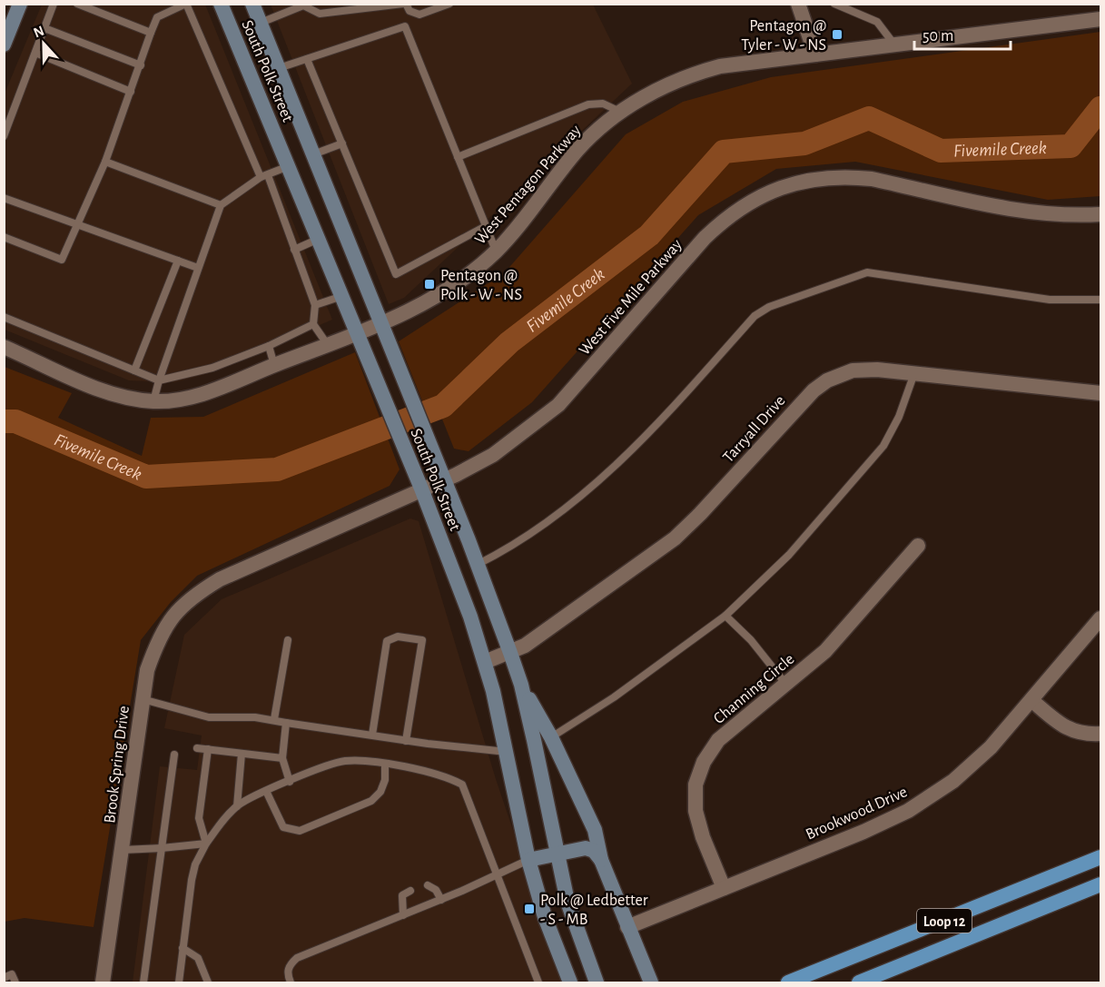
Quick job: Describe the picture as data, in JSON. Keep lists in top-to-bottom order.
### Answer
{
  "streets": {
    "main road": ["South Polk Street", "Loop 12"],
    "street": [
      "West Pentagon Parkway",
      "West Five Mile Parkway",
      "Tarryall Drive",
      "Channing Circle",
      "Brook Spring Drive",
      "Brookwood Drive"
    ]
  },
  "crossings": [
    ["South Polk Street", "West Pentagon Parkway"],
    ["South Polk Street", "West Five Mile Parkway"],
    ["South Polk Street", "Tarryall Drive"],
    ["West Five Mile Parkway", "Brook Spring Drive"],
    ["Channing Circle", "Brookwood Drive"]
  ],
  "water": ["Fivemile Creek"],
  "places": {
    "transit": ["Pentagon @ Tyler - W - NS", "Pentagon @ Polk - W - NS", "Polk @ Ledbetter - S - MB"]
  },
  "scale_bar": "50 m",
  "north": "top"
}
